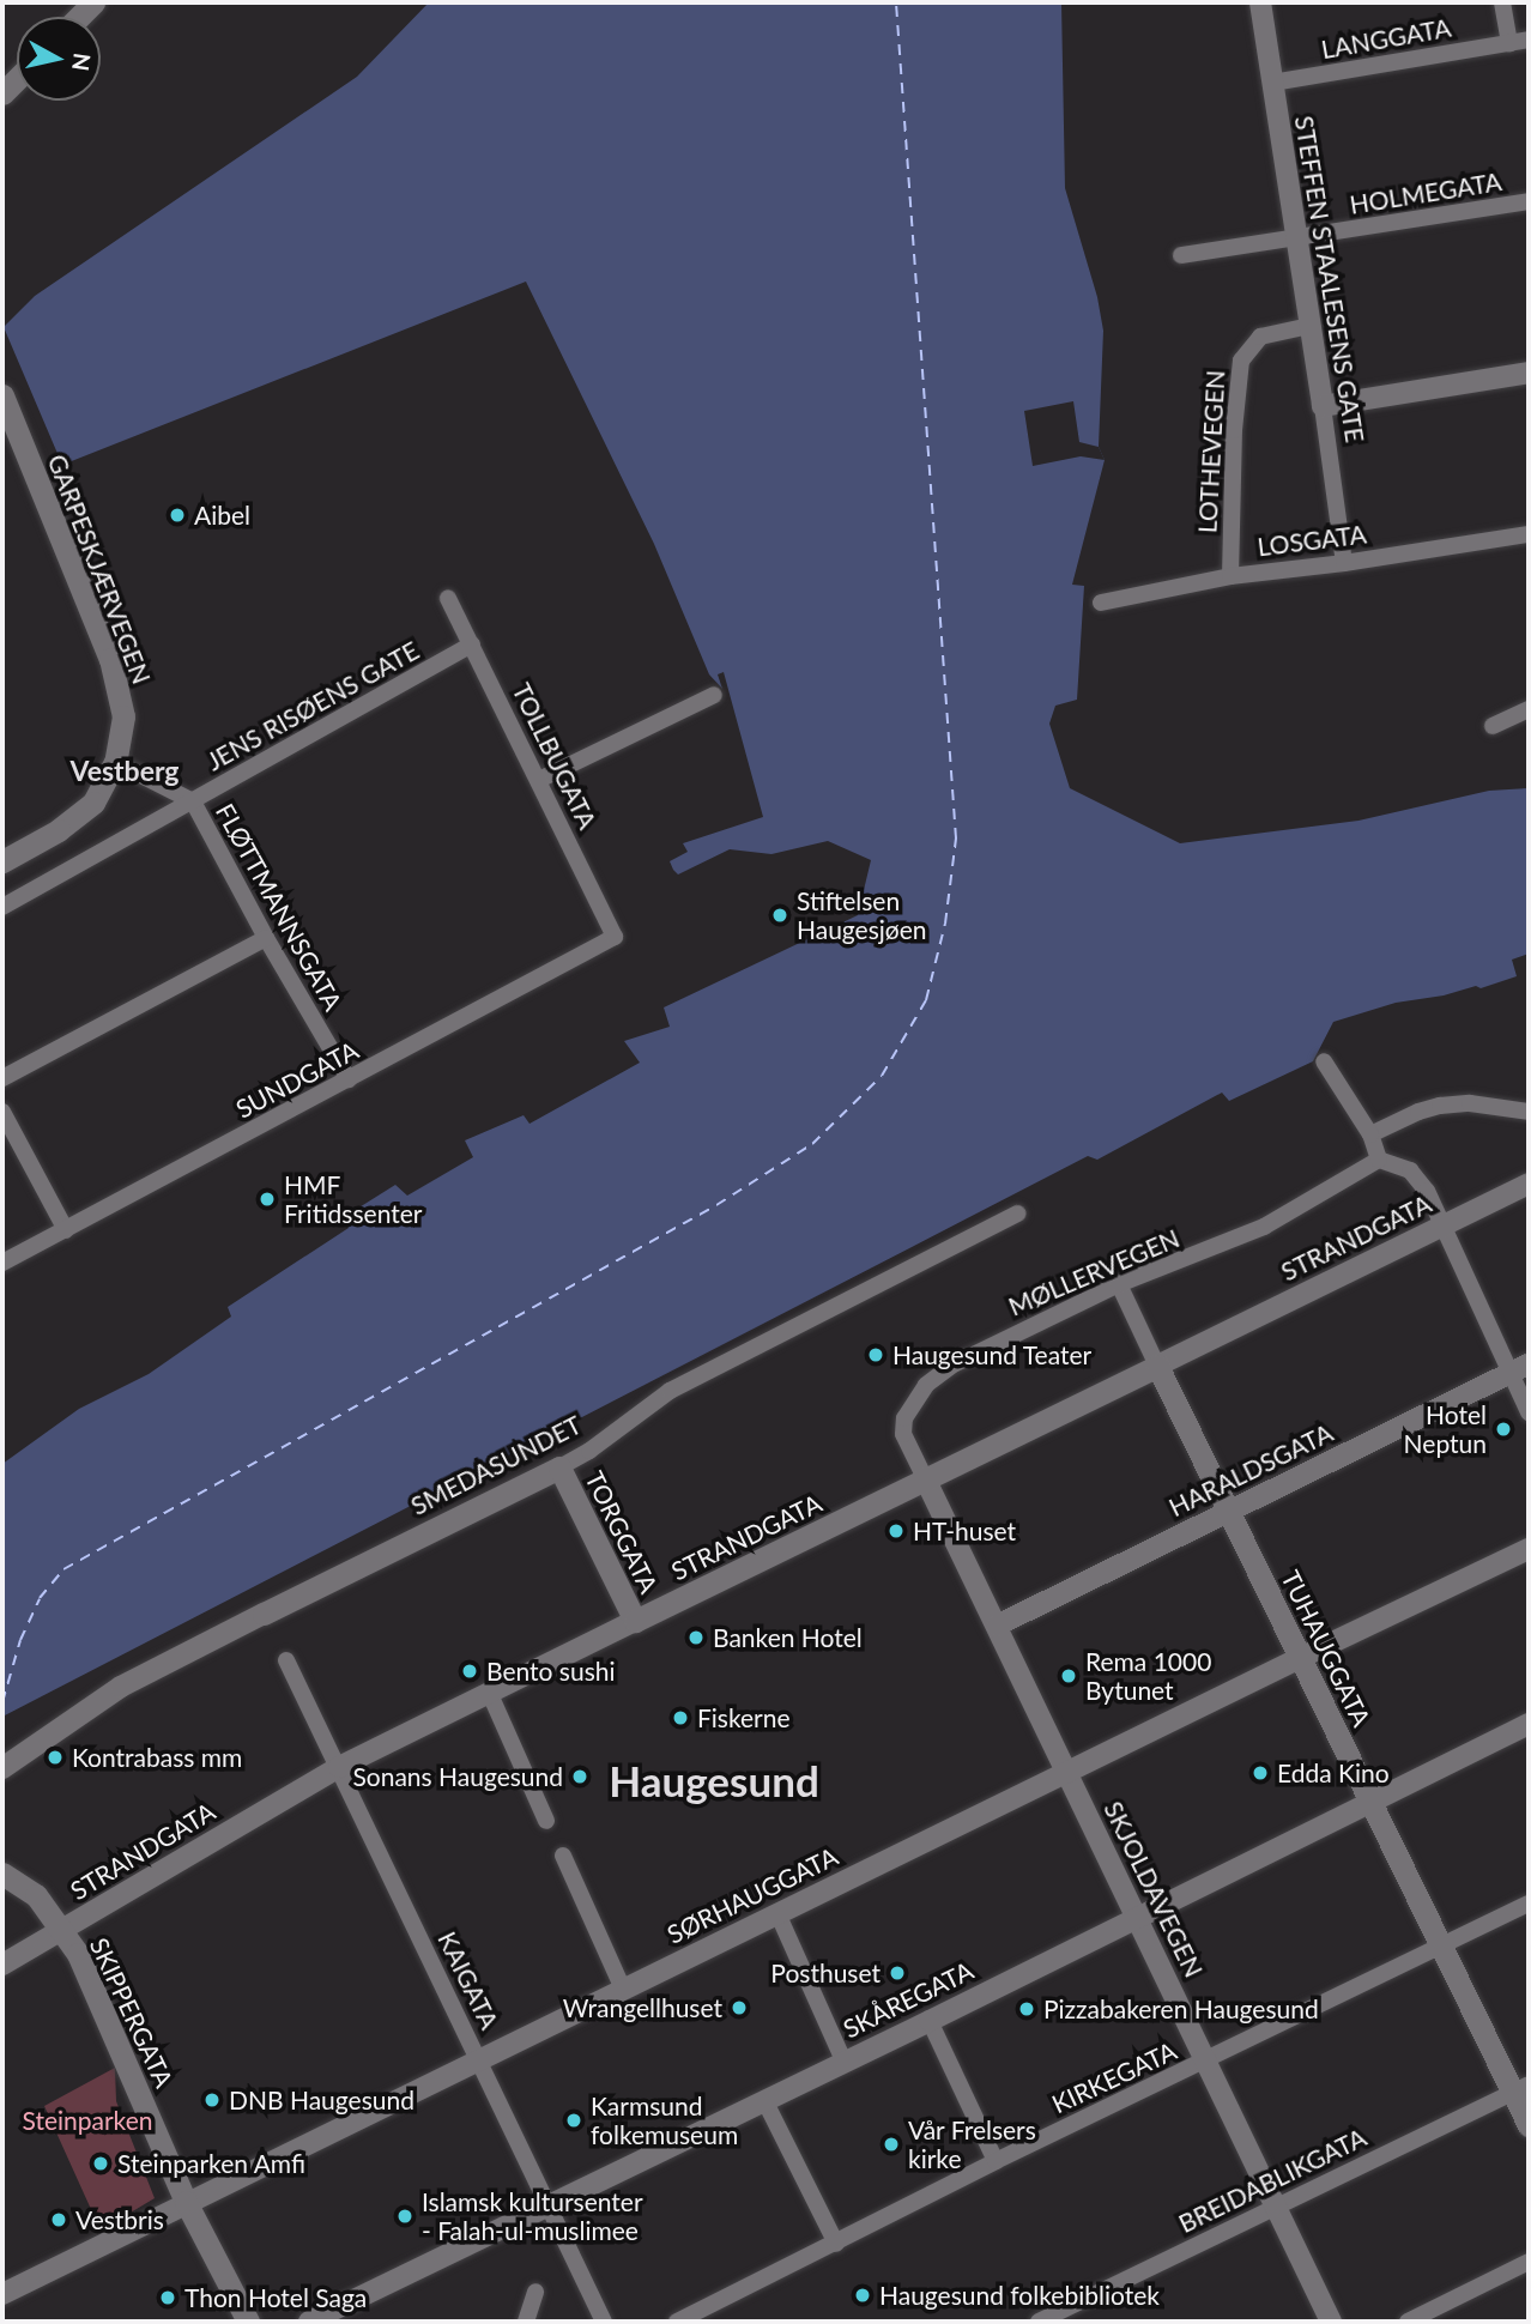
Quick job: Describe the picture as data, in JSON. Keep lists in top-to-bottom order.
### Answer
{
  "streets": {
    "main road": [
      "GARPESKJÆRVEGEN",
      "STRANDGATA",
      "SMEDASUNDET",
      "TORGGATA",
      "TUHAUGGATA",
      "SKIPPERGATA"
    ],
    "street": [
      "LANGGATA",
      "HOLMEGATA",
      "STEFFEN STAALESENS GATE",
      "LOTHEVEGEN",
      "LOSGATA",
      "JENS RISØENS GATE",
      "TOLLBUGATA",
      "FLØTTMANNSGATA",
      "SUNDGATA",
      "MØLLERVEGEN",
      "HARALDSGATA",
      "SKJOLDAVEGEN",
      "SØRHAUGGATA",
      "KAIGATA",
      "SKÅREGATA",
      "KIRKEGATA",
      "BREIDABLIKGATA"
    ]
  },
  "crossings": [
    ["LANGGATA", "STEFFEN STAALESENS GATE"],
    ["HOLMEGATA", "STEFFEN STAALESENS GATE"],
    ["STEFFEN STAALESENS GATE", "LOTHEVEGEN"],
    ["STEFFEN STAALESENS GATE", "LOSGATA"],
    ["LOTHEVEGEN", "LOSGATA"],
    ["JENS RISØENS GATE", "TOLLBUGATA"],
    ["JENS RISØENS GATE", "FLØTTMANNSGATA"],
    ["TOLLBUGATA", "SUNDGATA"],
    ["FLØTTMANNSGATA", "SUNDGATA"],
    ["STRANDGATA", "MØLLERVEGEN"],
    ["STRANDGATA", "TORGGATA"],
    ["STRANDGATA", "TUHAUGGATA"],
    ["STRANDGATA", "SKJOLDAVEGEN"],
    ["STRANDGATA", "KAIGATA"],
    ["STRANDGATA", "SKIPPERGATA"],
    ["MØLLERVEGEN", "TUHAUGGATA"],
    ["MØLLERVEGEN", "SKJOLDAVEGEN"],
    ["SMEDASUNDET", "TORGGATA"],
    ["HARALDSGATA", "TUHAUGGATA"],
    ["HARALDSGATA", "SKJOLDAVEGEN"],
    ["TUHAUGGATA", "SØRHAUGGATA"],
    ["TUHAUGGATA", "SKÅREGATA"],
    ["TUHAUGGATA", "KIRKEGATA"],
    ["TUHAUGGATA", "BREIDABLIKGATA"],
    ["SKJOLDAVEGEN", "SØRHAUGGATA"],
    ["SKJOLDAVEGEN", "SKÅREGATA"],
    ["SKJOLDAVEGEN", "KIRKEGATA"],
    ["SKJOLDAVEGEN", "BREIDABLIKGATA"],
    ["SØRHAUGGATA", "KAIGATA"],
    ["SØRHAUGGATA", "SKIPPERGATA"],
    ["KAIGATA", "SKÅREGATA"]
  ],
  "districts": ["Vestberg", "Haugesund"],
  "parks": ["Steinparken"],
  "places": [
    "Aibel",
    "Stiftelsen Haugesjøen",
    "HMF Fritidssenter",
    "Haugesund Teater",
    "Hotel Neptun",
    "HT-huset",
    "Banken Hotel",
    "Bento sushi",
    "Rema 1000 Bytunet",
    "Fiskerne",
    "Kontrabass mm",
    "Edda Kino",
    "Sonans Haugesund",
    "Posthuset",
    "Wrangellhuset",
    "Pizzabakeren Haugesund",
    "DNB Haugesund",
    "Karmsund folkemuseum",
    "Vår Frelsers kirke",
    "Steinparken Amfi",
    "Islamsk kultursenter - Falah-ul-muslimee",
    "Vestbris",
    "Haugesund folkebibliotek",
    "Thon Hotel Saga"
  ],
  "north": "right"
}
